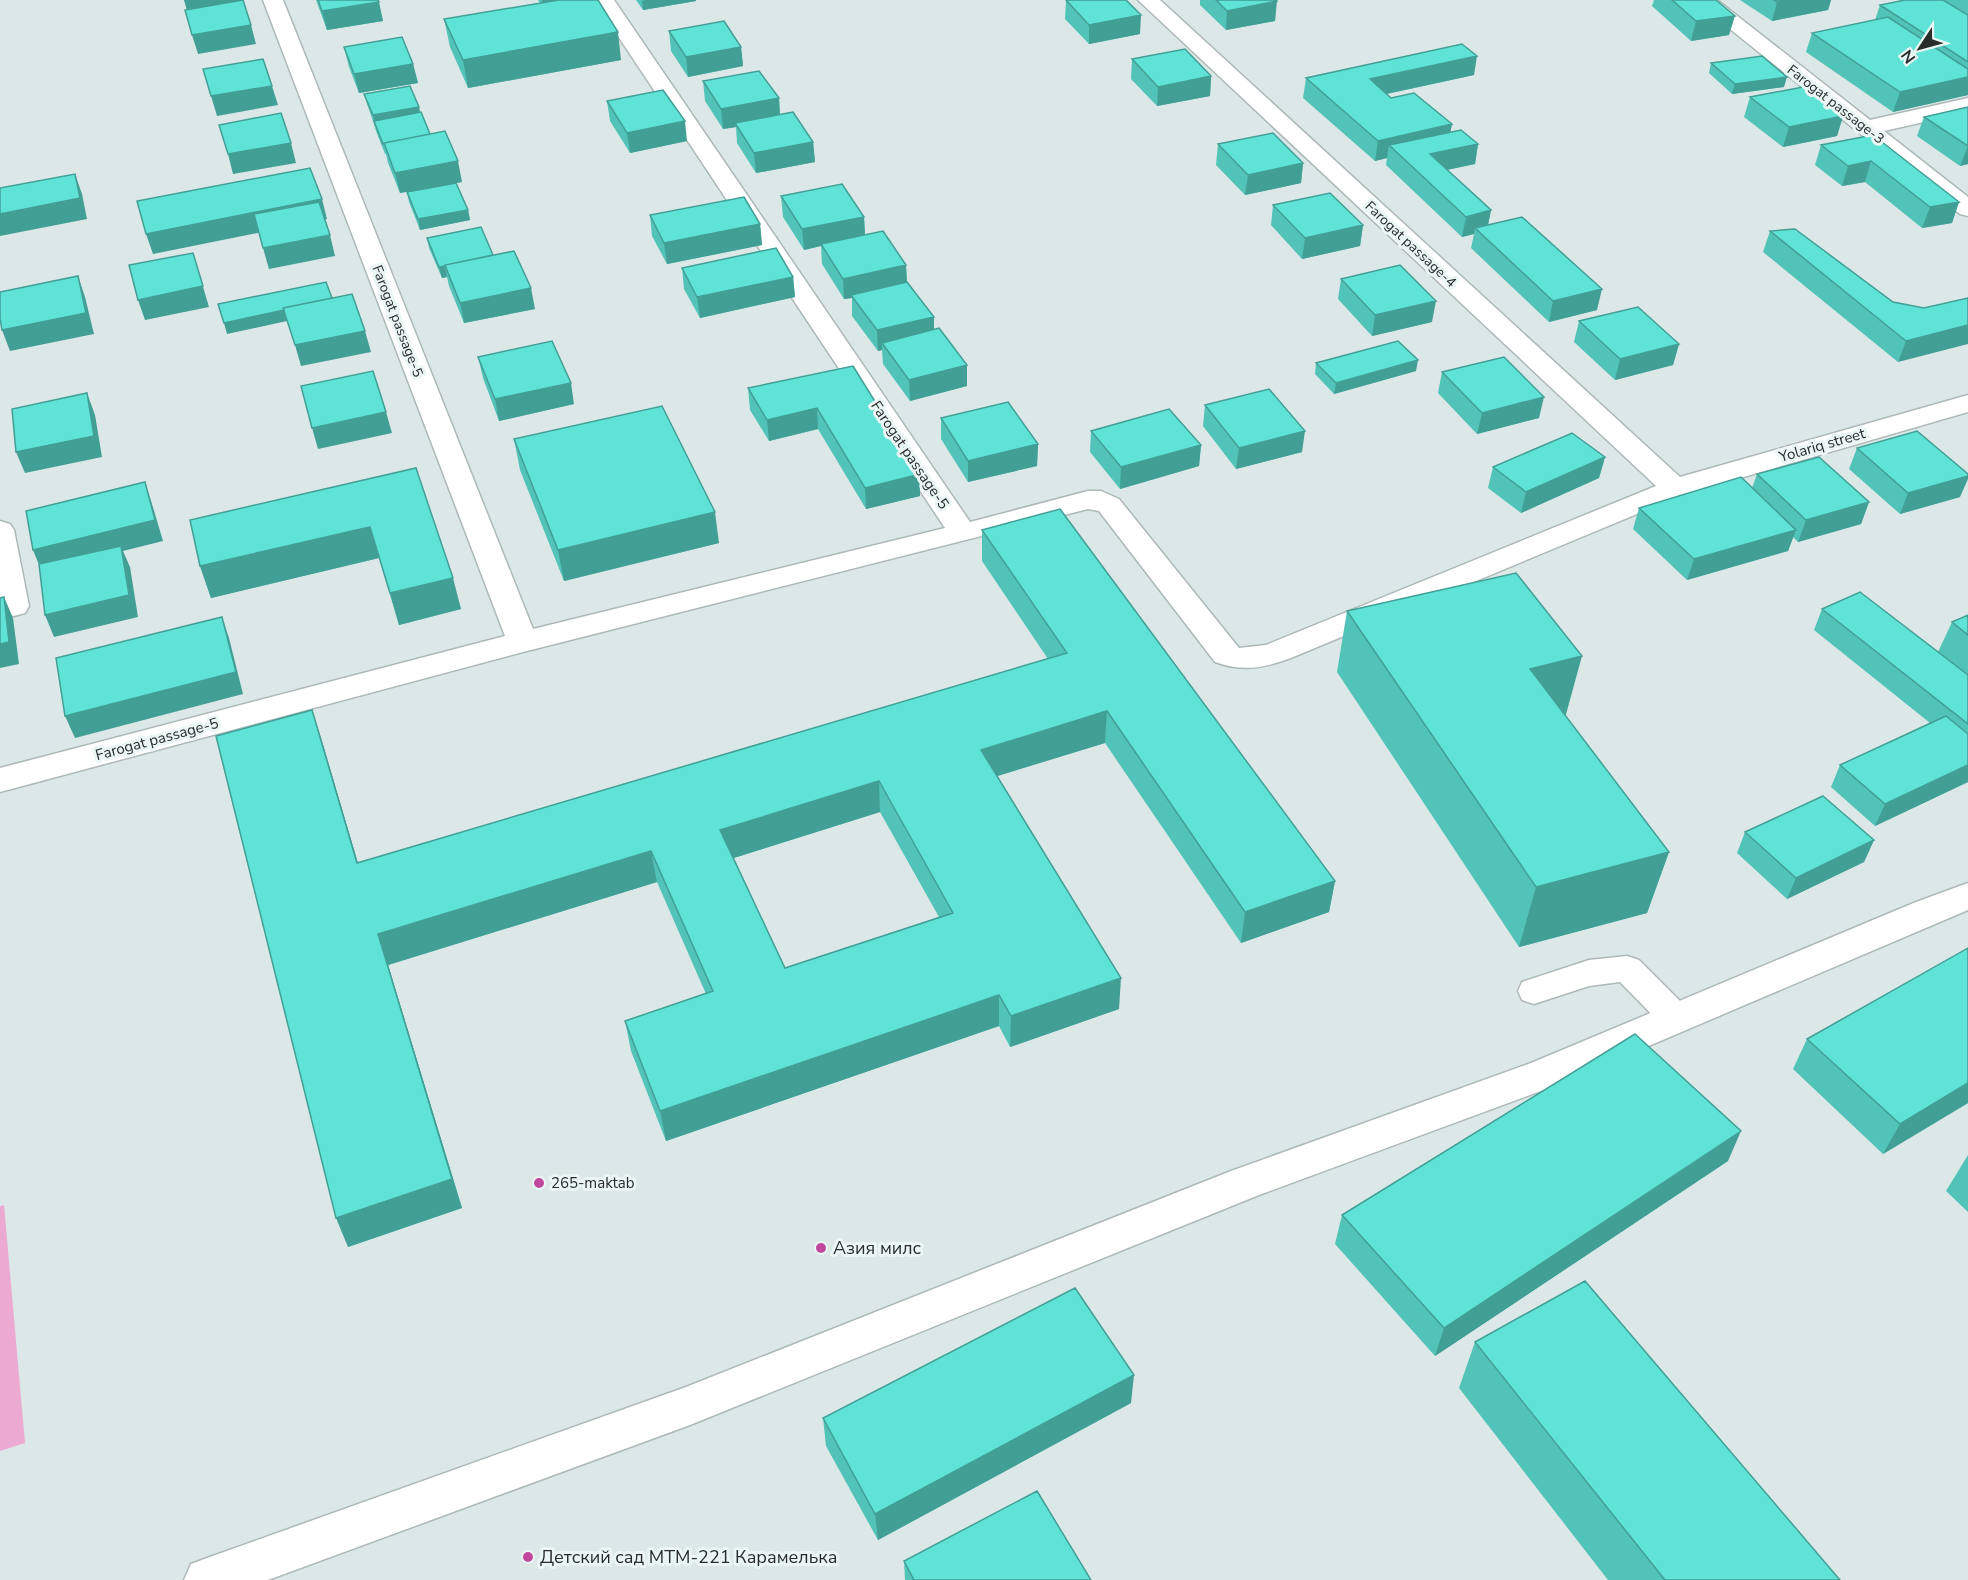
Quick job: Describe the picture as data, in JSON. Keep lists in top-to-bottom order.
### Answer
{
  "streets": {
    "street": [
      "Farogat passage-3",
      "Farogat passage-4",
      "Farogat passage-5",
      "Yolariq street"
    ]
  },
  "crossings": [
    ["Farogat passage-4", "Yolariq street"],
    ["Farogat passage-5", "Yolariq street"]
  ],
  "places": ["265-maktab", "Азия милс", "Детский сад МТМ-221 Карамелька"],
  "north": "bottom left"
}
